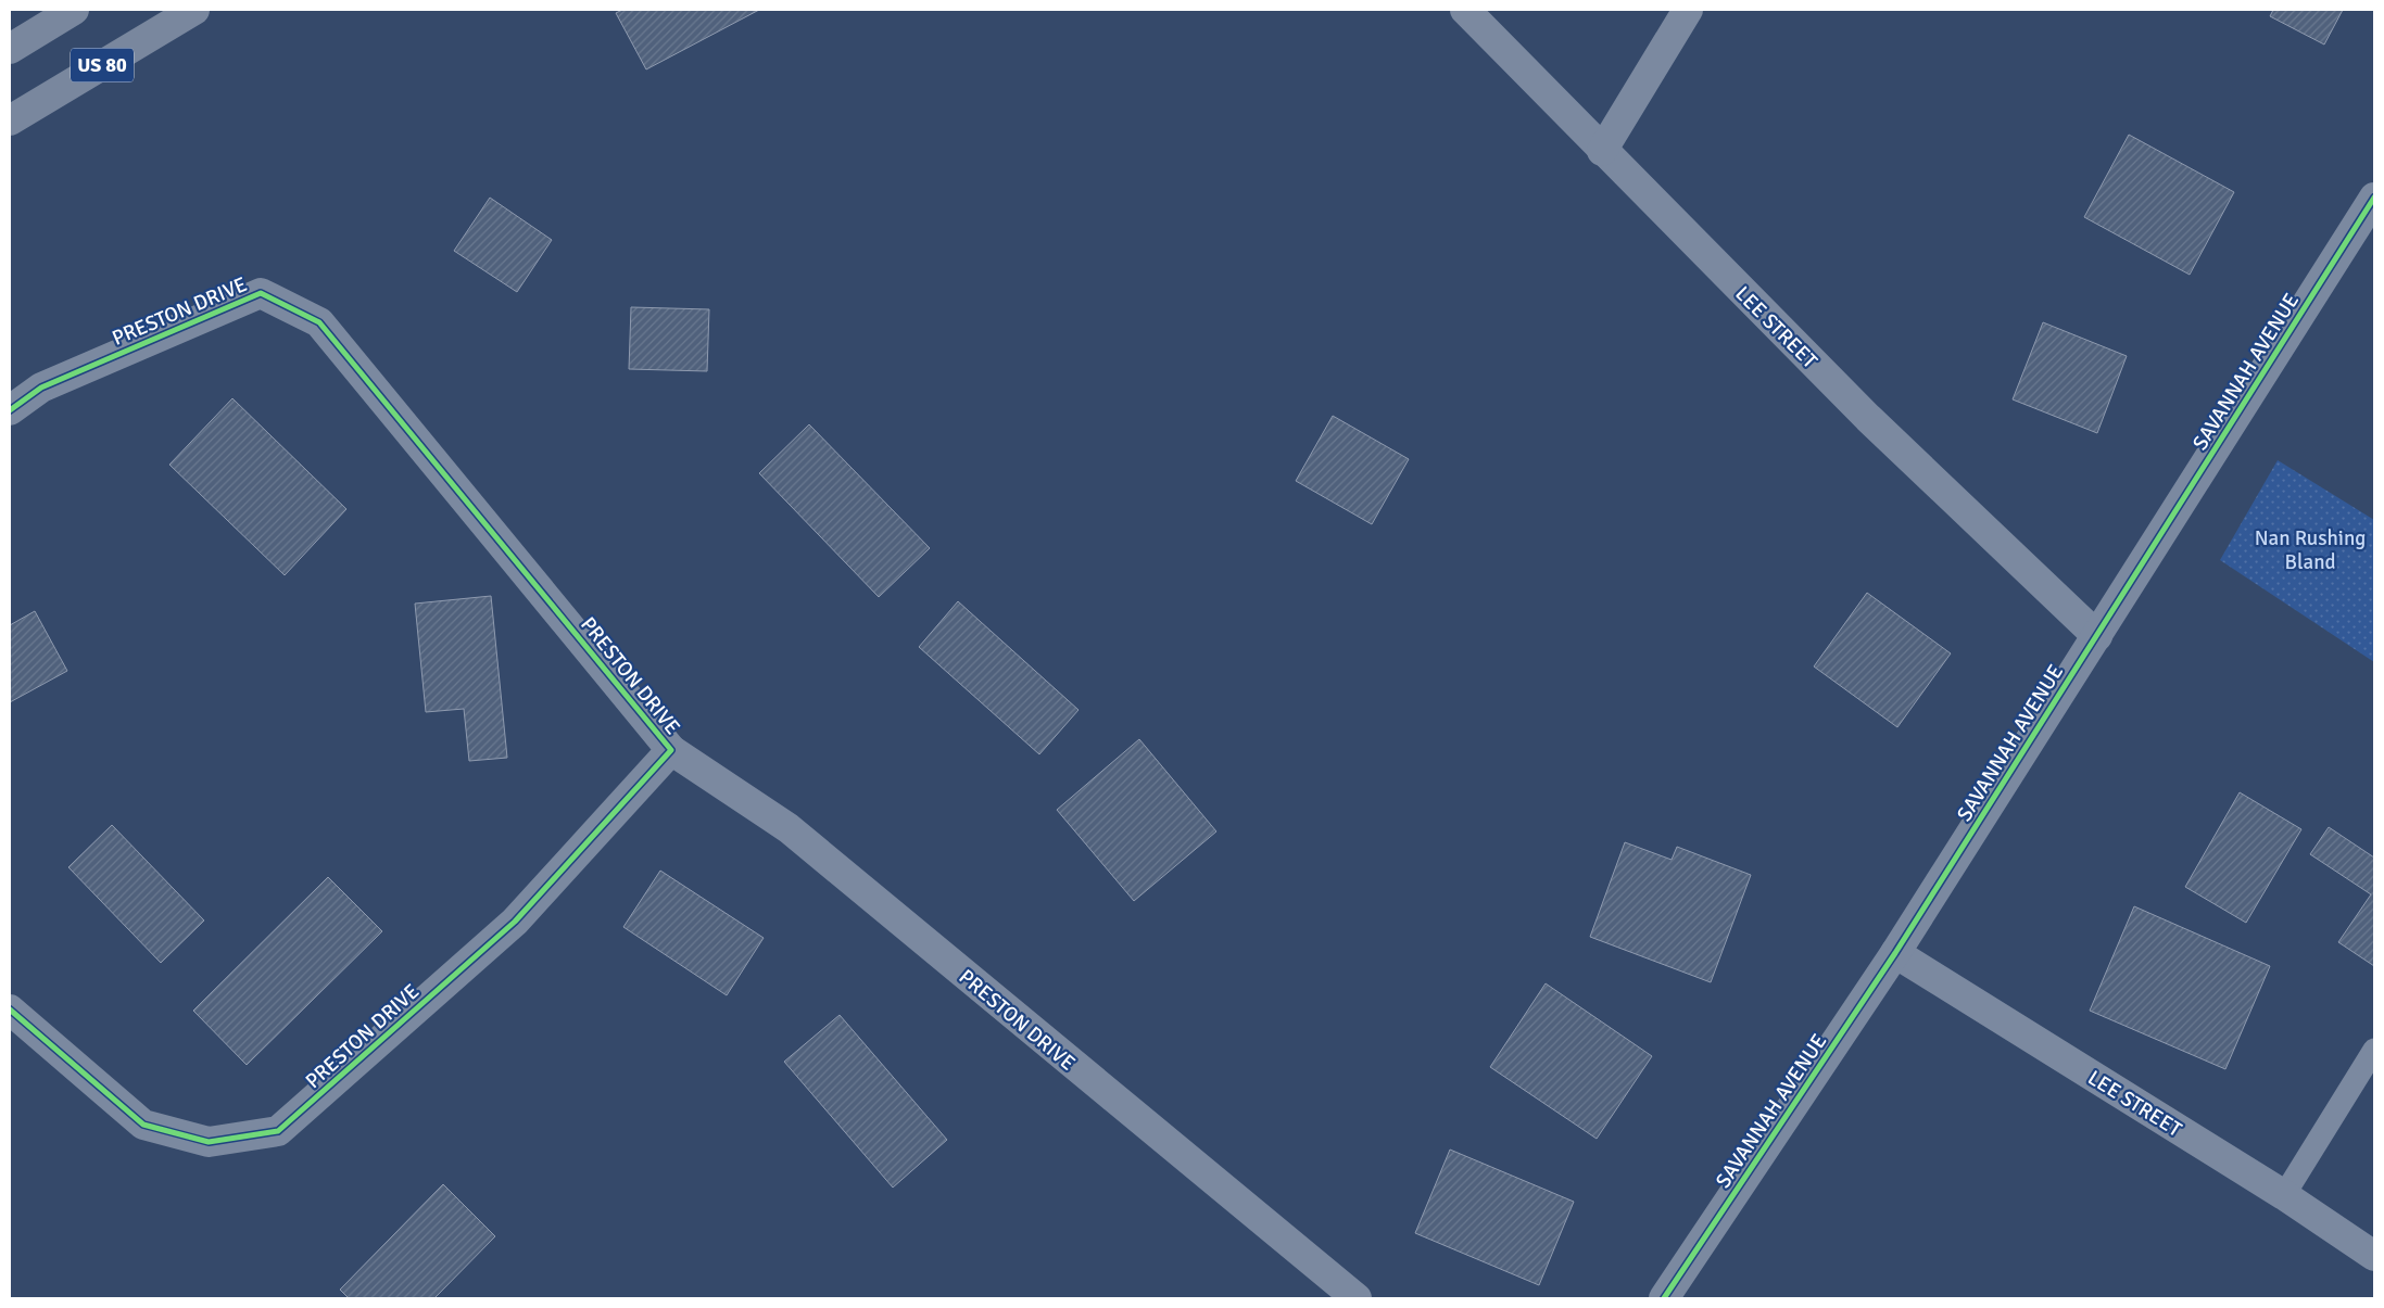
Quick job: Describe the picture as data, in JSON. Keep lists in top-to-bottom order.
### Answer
{
  "streets": {
    "main road": ["US 80"],
    "street": ["PRESTON DRIVE", "LEE STREET", "SAVANNAH AVENUE"]
  },
  "crossings": [
    ["LEE STREET", "SAVANNAH AVENUE"]
  ],
  "parks": ["Nan Rushing Bland"]
}
